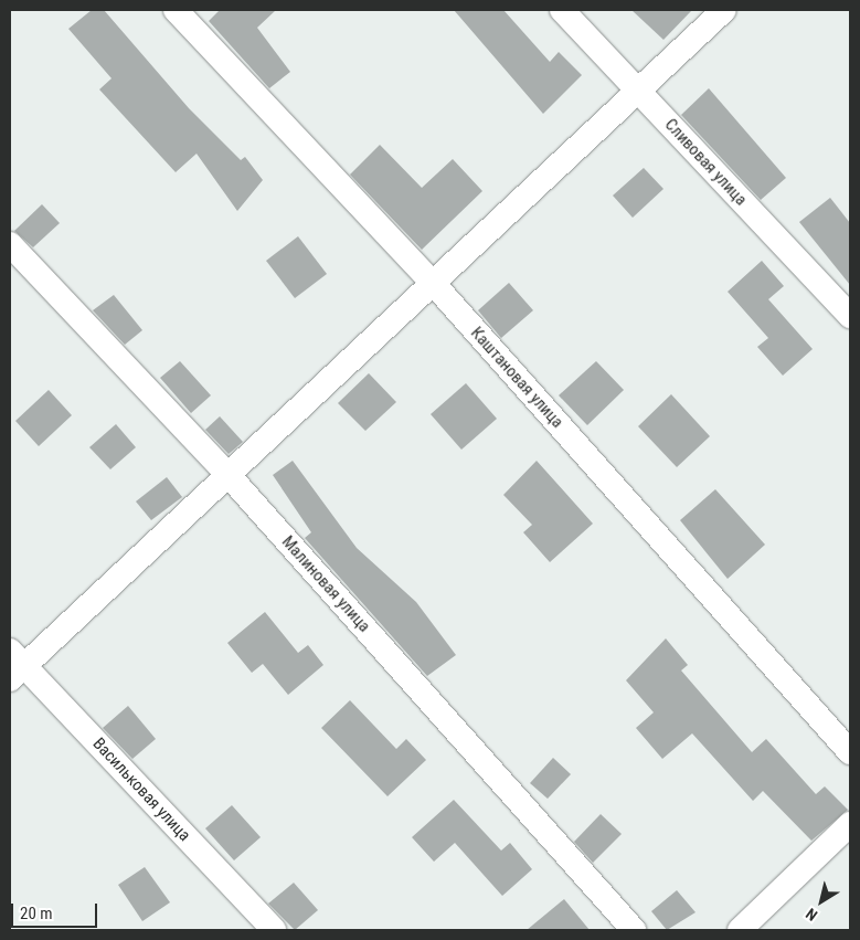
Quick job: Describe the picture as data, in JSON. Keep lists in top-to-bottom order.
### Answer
{
  "streets": {
    "street": [
      "Сливовая улица",
      "Каштановая улица",
      "Малиновая улица",
      "Васильковая улица"
    ]
  },
  "scale_bar": "20 m",
  "north": "bottom left"
}
